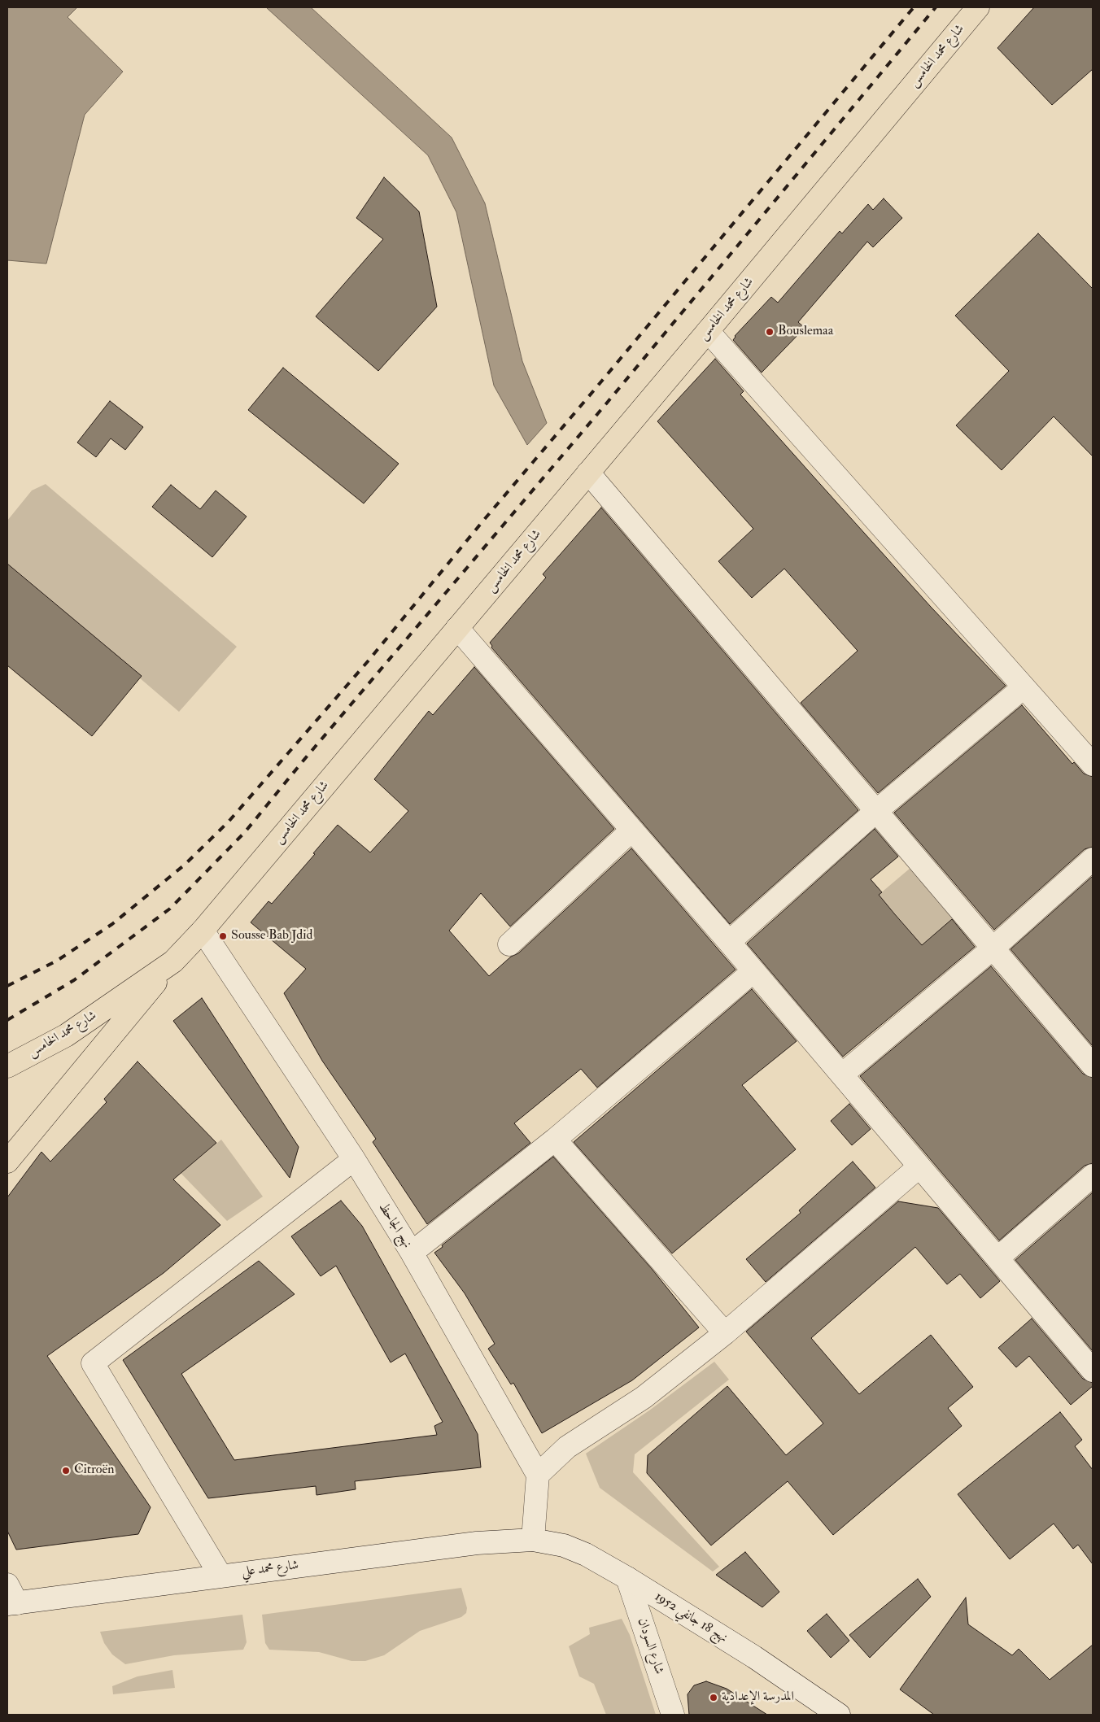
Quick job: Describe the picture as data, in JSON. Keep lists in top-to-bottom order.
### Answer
{
  "streets": {
    "main road": ["شارع محمد الخامس"],
    "street": [
      "نهج الجاحظ",
      "شارع محمد علي",
      "نهج 18 جانفي 1952",
      "شارع السودان"
    ]
  },
  "crossings": [
    ["شارع محمد الخامس", "نهج الجاحظ"],
    ["شارع محمد علي", "نهج 18 جانفي 1952"],
    ["نهج 18 جانفي 1952", "شارع السودان"]
  ],
  "places": [
    "Bouslemaa",
    "Sousse Bab Jdid",
    "Citroën",
    "المدرسة الإعدادية"
  ]
}
